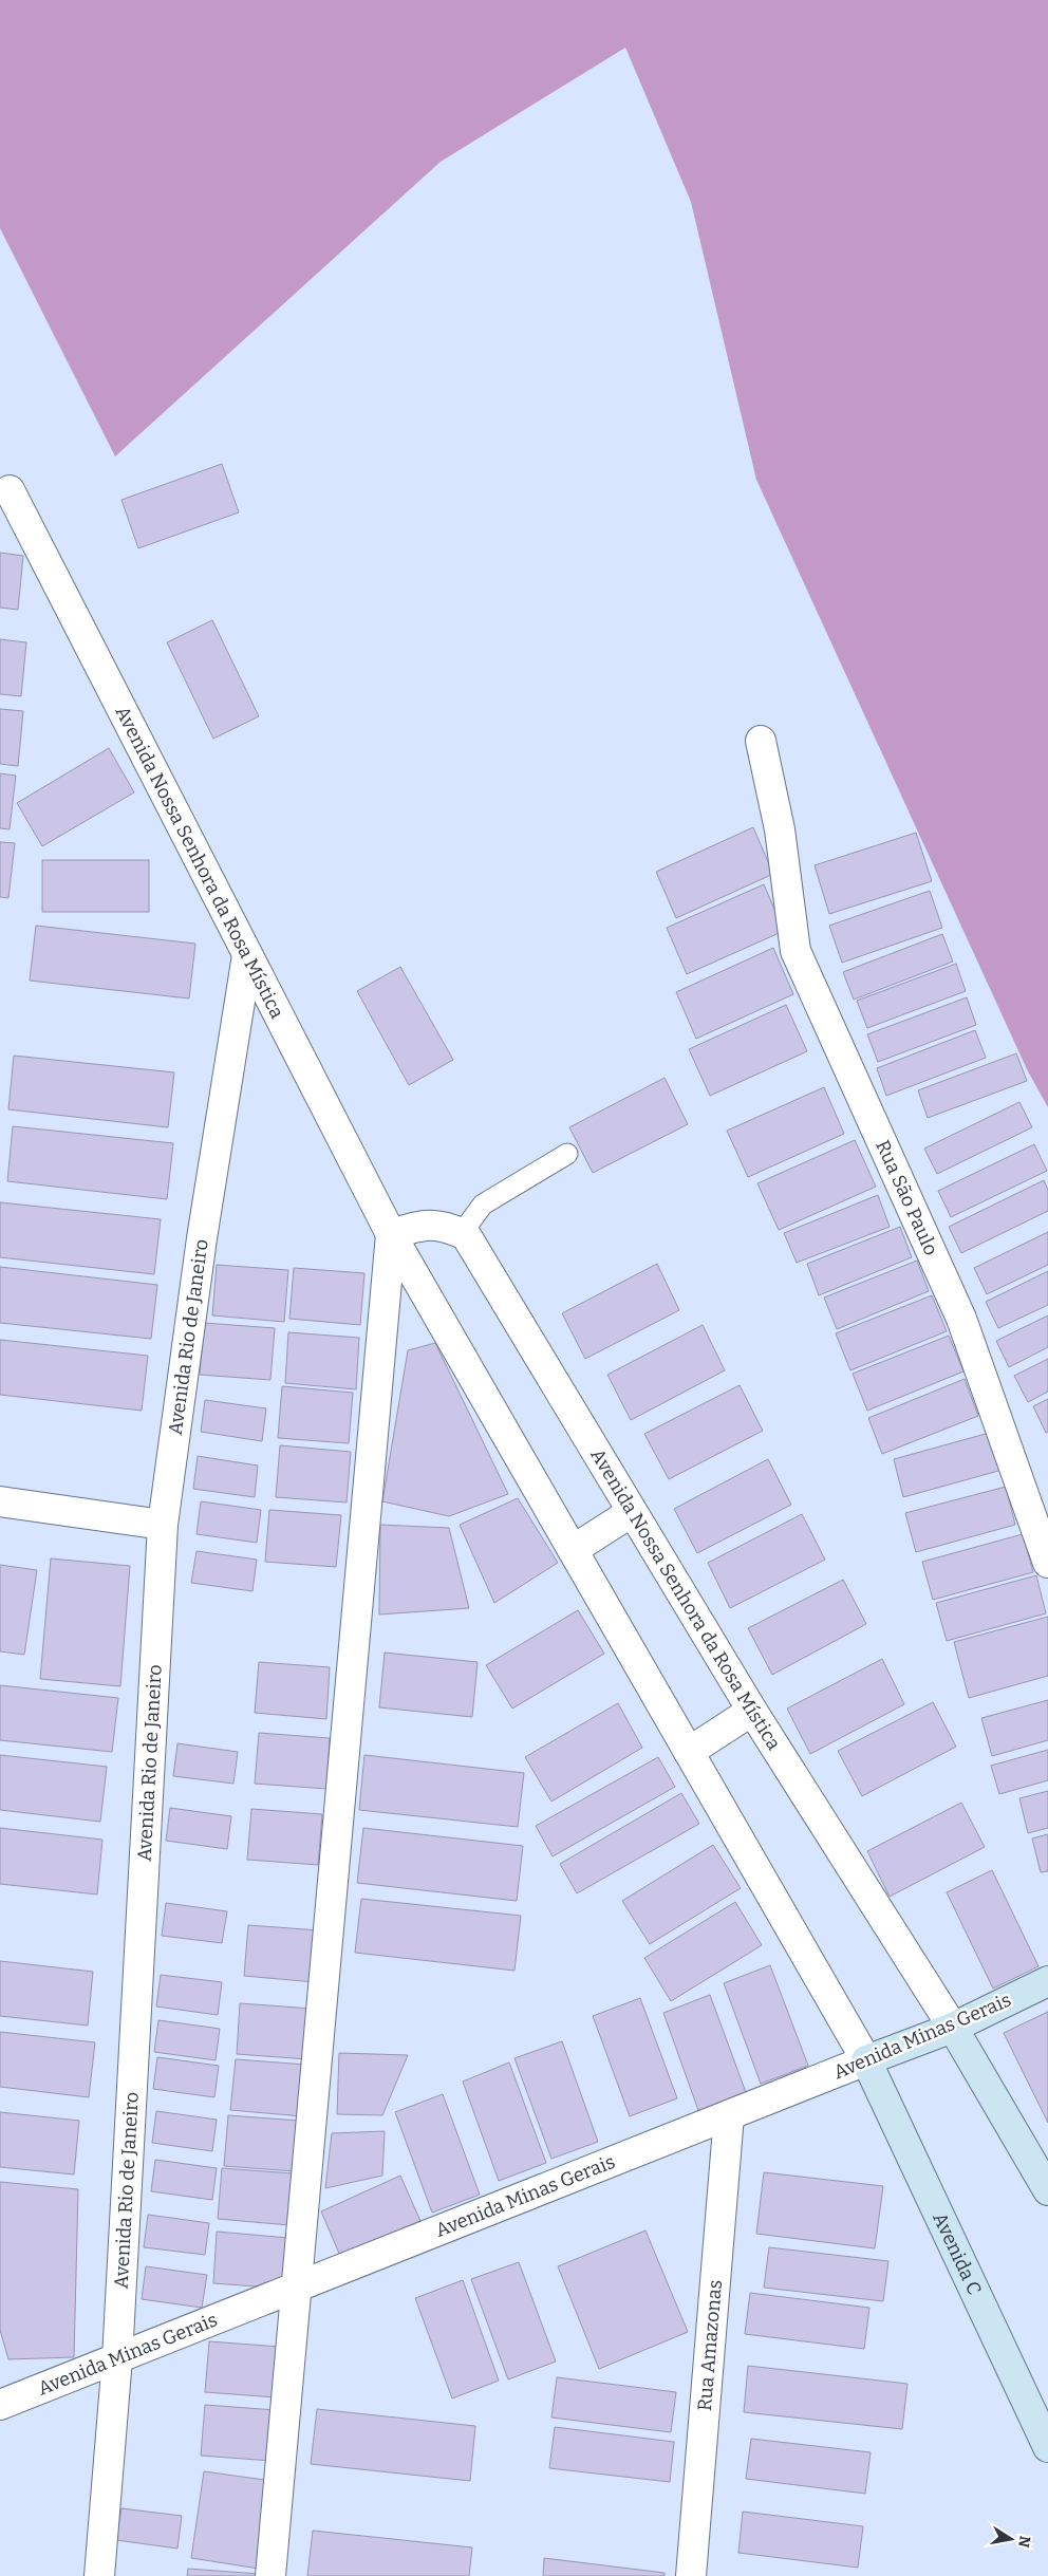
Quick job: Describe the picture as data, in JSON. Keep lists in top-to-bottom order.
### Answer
{
  "streets": {
    "main road": ["Avenida Minas Gerais", "Avenida C"],
    "street": [
      "Avenida Nossa Senhora da Rosa Mística",
      "Rua São Paulo",
      "Avenida Rio de Janeiro",
      "Rua Amazonas"
    ]
  },
  "crossings": [
    ["Avenida Nossa Senhora da Rosa Mística", "Avenida Rio de Janeiro"],
    ["Avenida Nossa Senhora da Rosa Mística", "Avenida Minas Gerais"],
    ["Avenida Nossa Senhora da Rosa Mística", "Avenida C"],
    ["Avenida Rio de Janeiro", "Avenida Minas Gerais"],
    ["Avenida Minas Gerais", "Avenida C"],
    ["Avenida Minas Gerais", "Rua Amazonas"]
  ],
  "north": "right"
}
